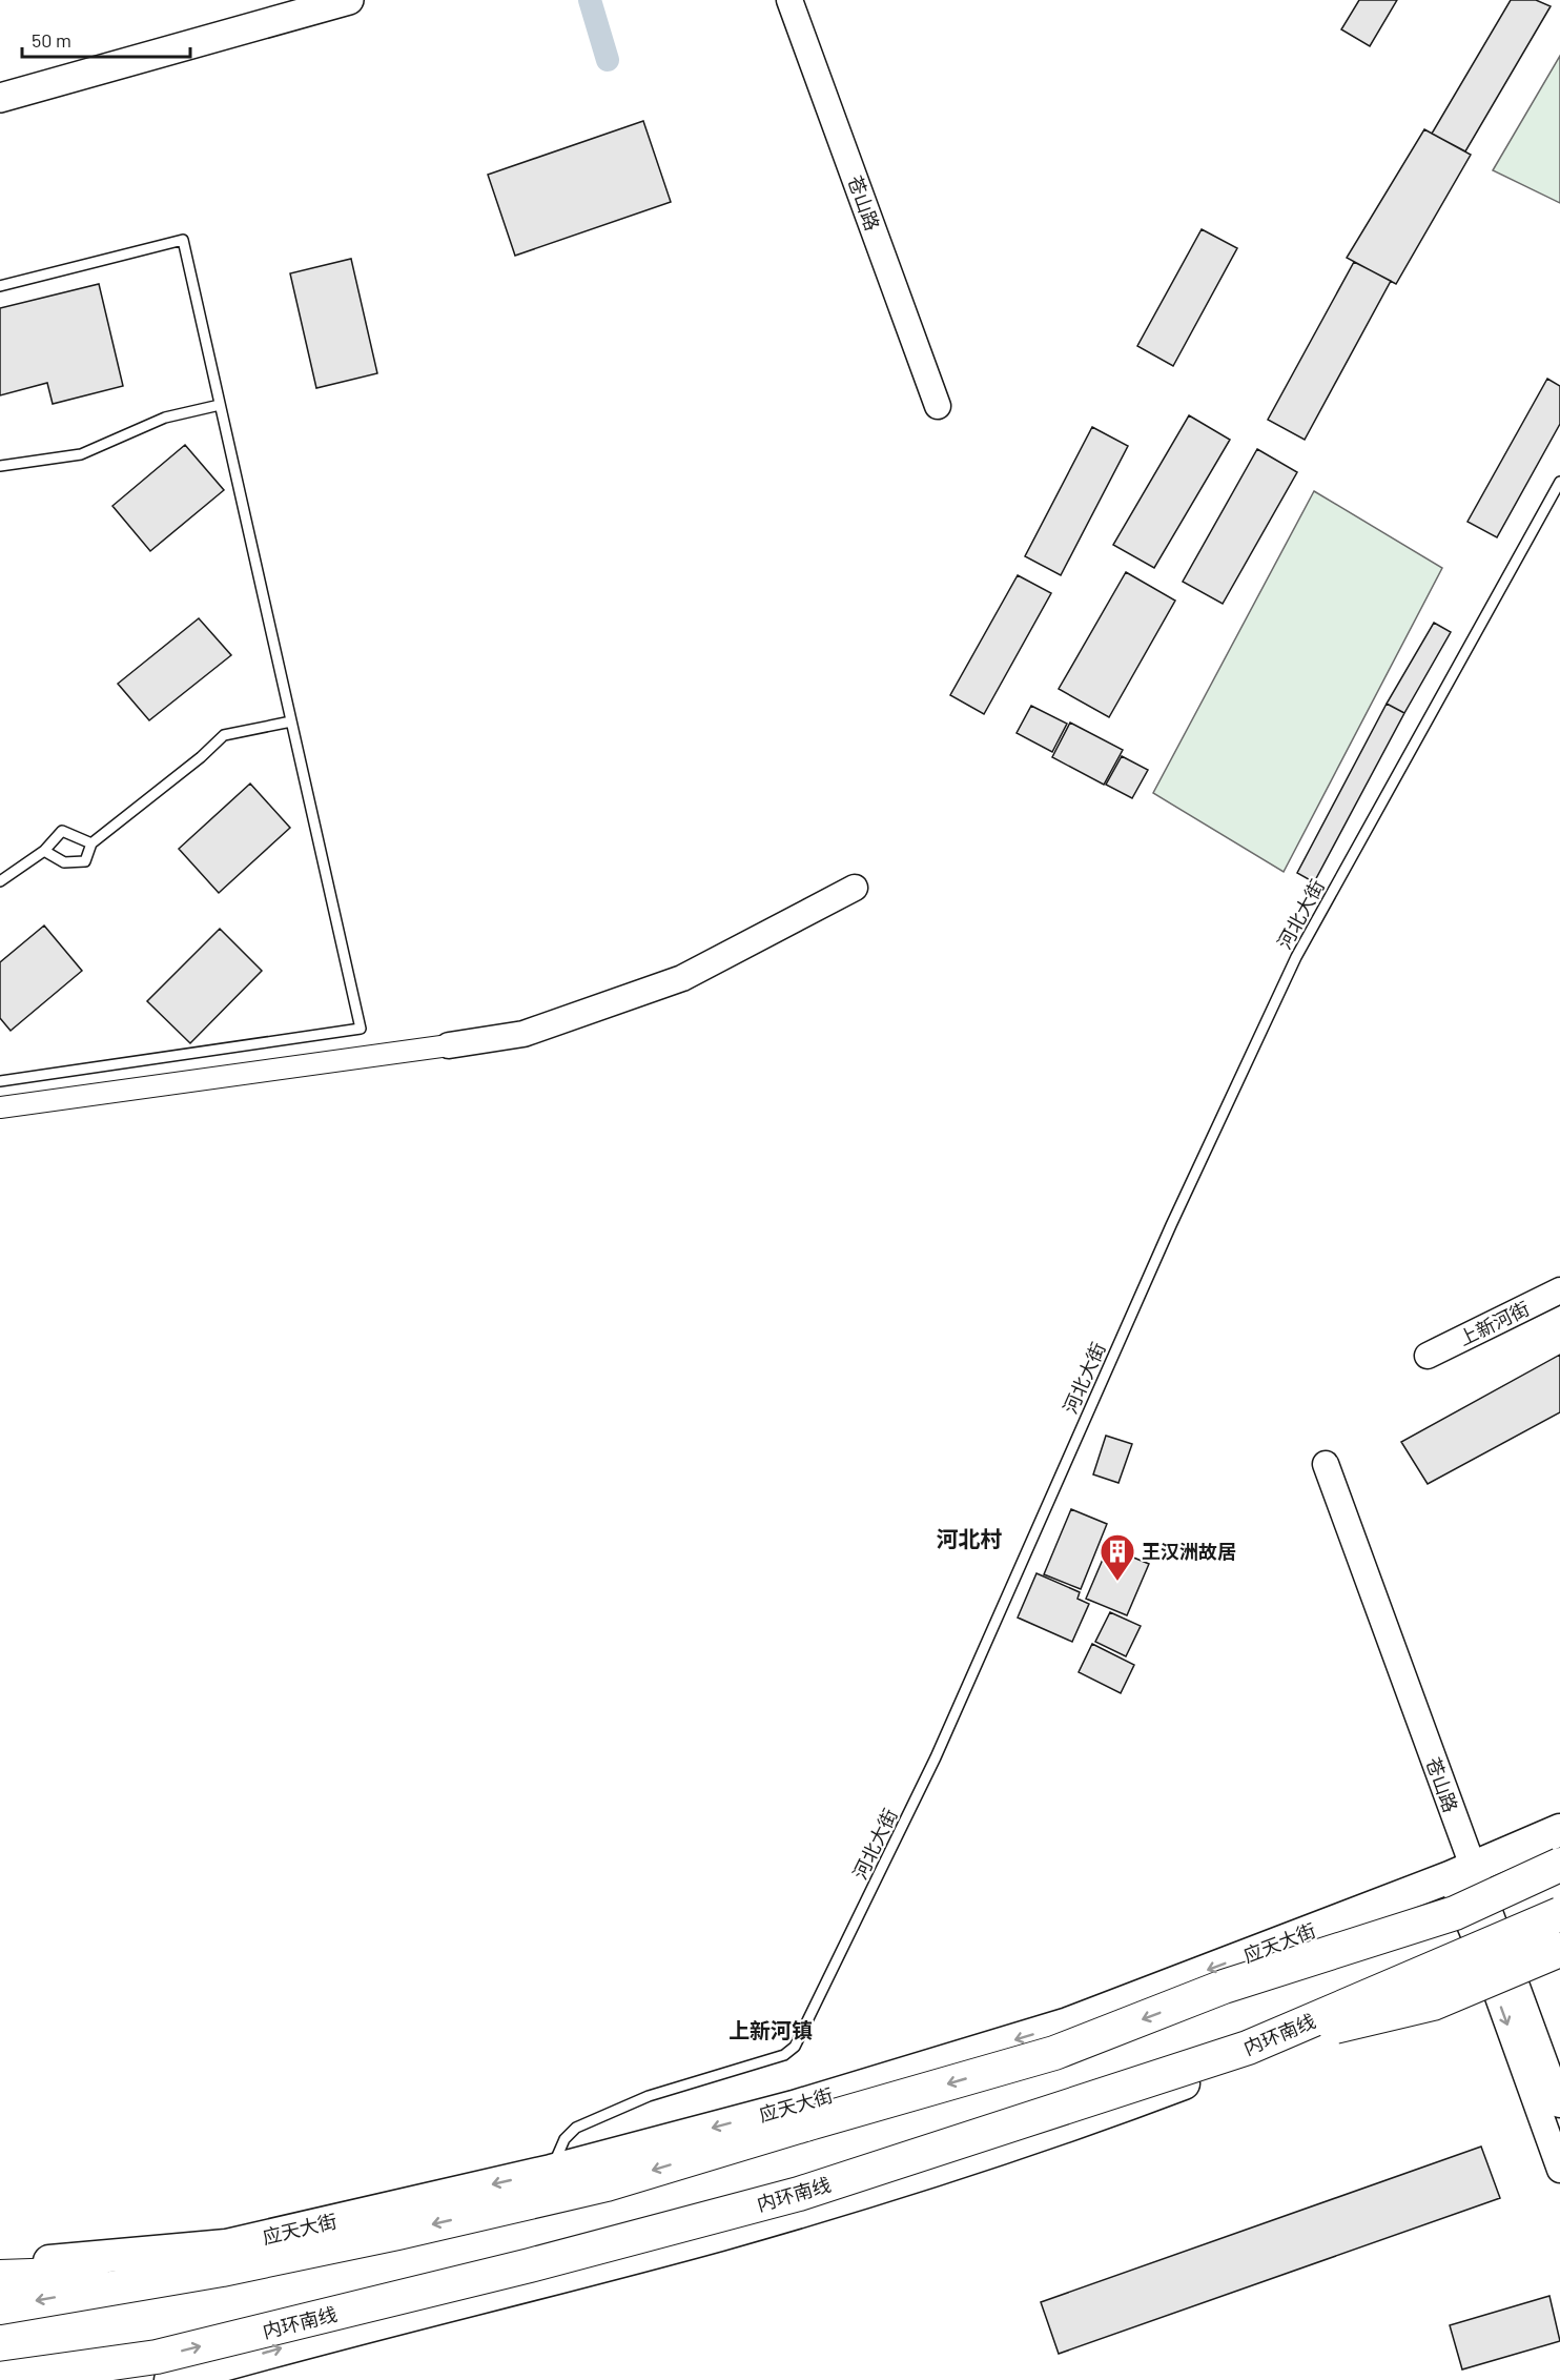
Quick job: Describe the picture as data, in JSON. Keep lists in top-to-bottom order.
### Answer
{
  "streets": {
    "highway": ["内环南线"],
    "main road": ["应天大街"],
    "street": ["苍山路", "上新河街"],
    "lane": ["河北大街"]
  },
  "crossings": [
    ["苍山路", "应天大街"],
    ["河北大街", "应天大街"]
  ],
  "districts": ["河北村", "上新河镇"],
  "places": {
    "building": ["王汉洲故居"]
  },
  "scale_bar": "50 m"
}
